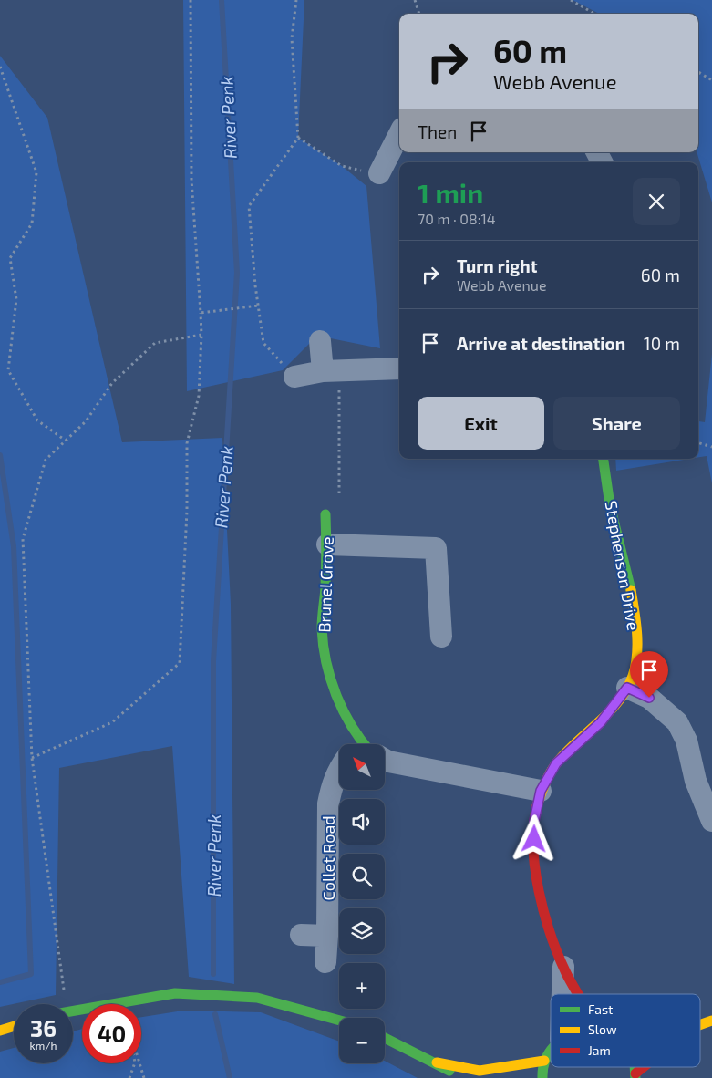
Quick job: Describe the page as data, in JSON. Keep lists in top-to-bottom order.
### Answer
{
  "streets": {
    "street": ["Stephenson Drive", "Brunel Grove", "Collet Road"]
  },
  "water": ["River Penk"],
  "legend": ["Fast", "Slow", "Jam"],
  "north": "top left",
  "page": {
    "turn": ["60 m", "Webb Avenue"],
    "then": "Then",
    "heading": ["1 min", "70 m · 08:14"],
    "list": [
      {
        "name": "Turn right",
        "note": "Webb Avenue",
        "value": "60 m"
      },
      {
        "name": "Arrive at destination",
        "value": "10 m"
      }
    ],
    "buttons": ["Exit", "Share"],
    "map_buttons": ["+", "−"],
    "speed": "36 km/h",
    "limit": "40"
  }
}
